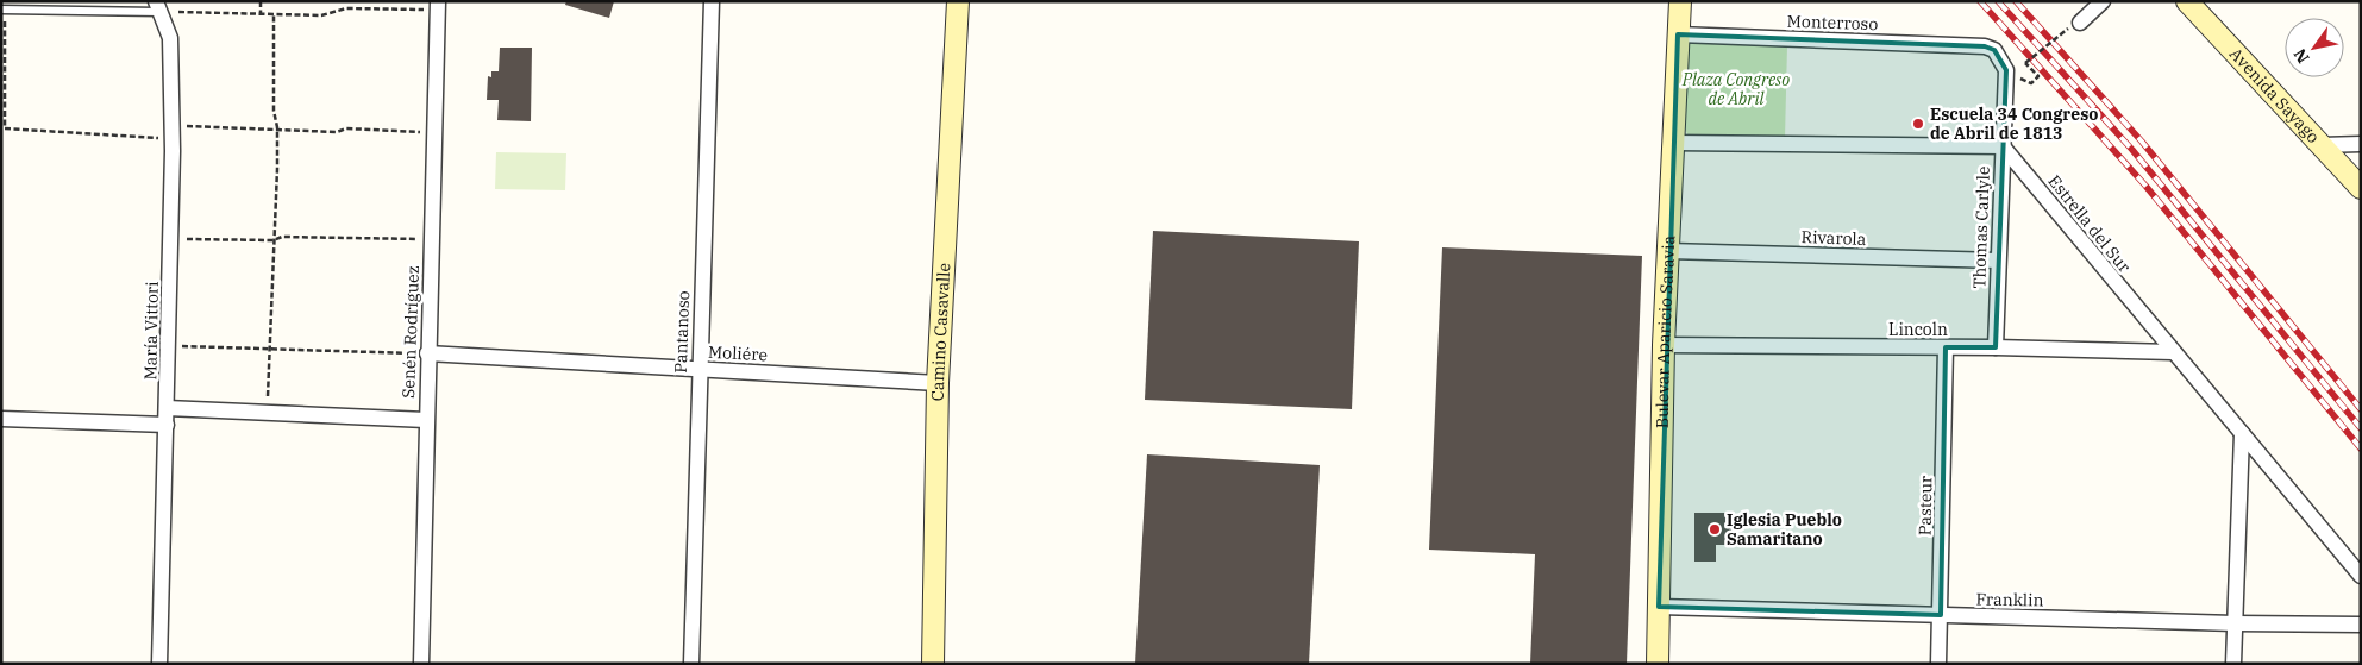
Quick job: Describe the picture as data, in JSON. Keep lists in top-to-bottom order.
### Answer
{
  "streets": {
    "street": [
      "Monterroso",
      "Avenida Sayago",
      "Estrella del Sur",
      "Thomas Carlyle",
      "Rivarola",
      "Lincoln",
      "María Vittori",
      "Senén Rodríguez",
      "Pantanoso",
      "Camino Casavalle",
      "Bulevar Aparicio Saravia",
      "Moliére",
      "Pasteur",
      "Franklin"
    ]
  },
  "crossings": [
    ["Monterroso", "Thomas Carlyle"],
    ["Monterroso", "Bulevar Aparicio Saravia"],
    ["Estrella del Sur", "Thomas Carlyle"],
    ["Estrella del Sur", "Lincoln"],
    ["Thomas Carlyle", "Rivarola"],
    ["Thomas Carlyle", "Lincoln"],
    ["Rivarola", "Bulevar Aparicio Saravia"],
    ["Lincoln", "Bulevar Aparicio Saravia"],
    ["Lincoln", "Pasteur"],
    ["Senén Rodríguez", "Moliére"],
    ["Pantanoso", "Moliére"],
    ["Camino Casavalle", "Moliére"],
    ["Bulevar Aparicio Saravia", "Franklin"],
    ["Pasteur", "Franklin"]
  ],
  "parks": ["Plaza Congreso de Abril"],
  "places": ["Escuela 34 Congreso de Abril de 1813", "Iglesia Pueblo Samaritano"],
  "north": "bottom left"
}
